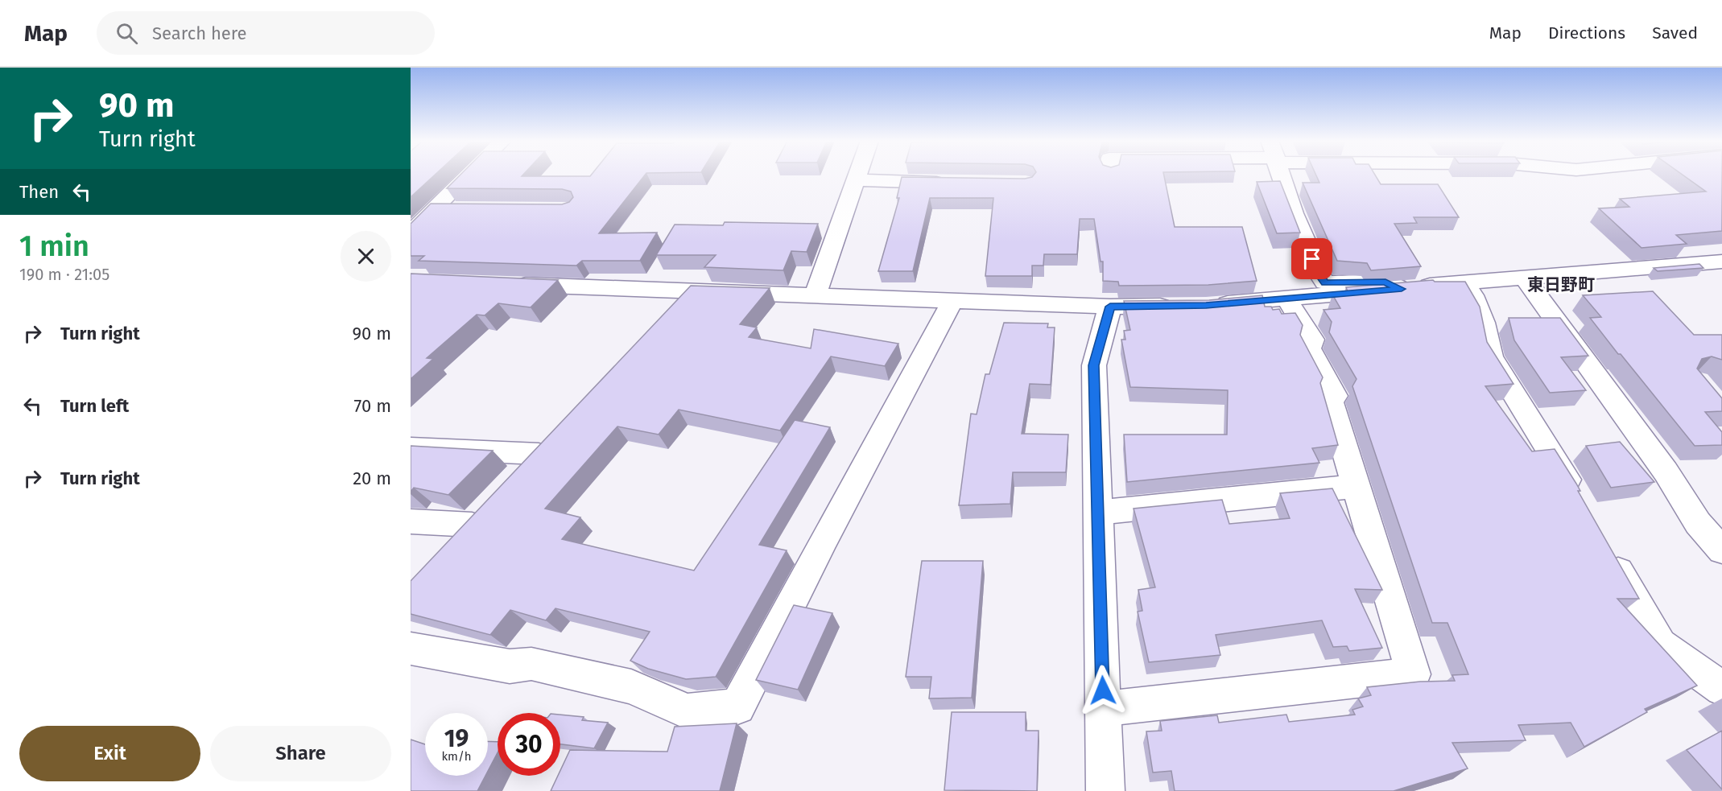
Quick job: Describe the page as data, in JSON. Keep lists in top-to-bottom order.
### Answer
{
  "districts": ["東日野町"],
  "page": {
    "header": "Map",
    "search": "Search here",
    "nav": ["Map", "Directions", "Saved"],
    "turn": ["90 m", "Turn right"],
    "then": "Then",
    "heading": ["1 min", "190 m · 21:05"],
    "list": [
      {
        "name": "Turn right",
        "value": "90 m"
      },
      {
        "name": "Turn left",
        "value": "70 m"
      },
      {
        "name": "Turn right",
        "value": "20 m"
      }
    ],
    "speed": "19 km/h",
    "limit": "30",
    "buttons": ["Exit", "Share"]
  }
}
